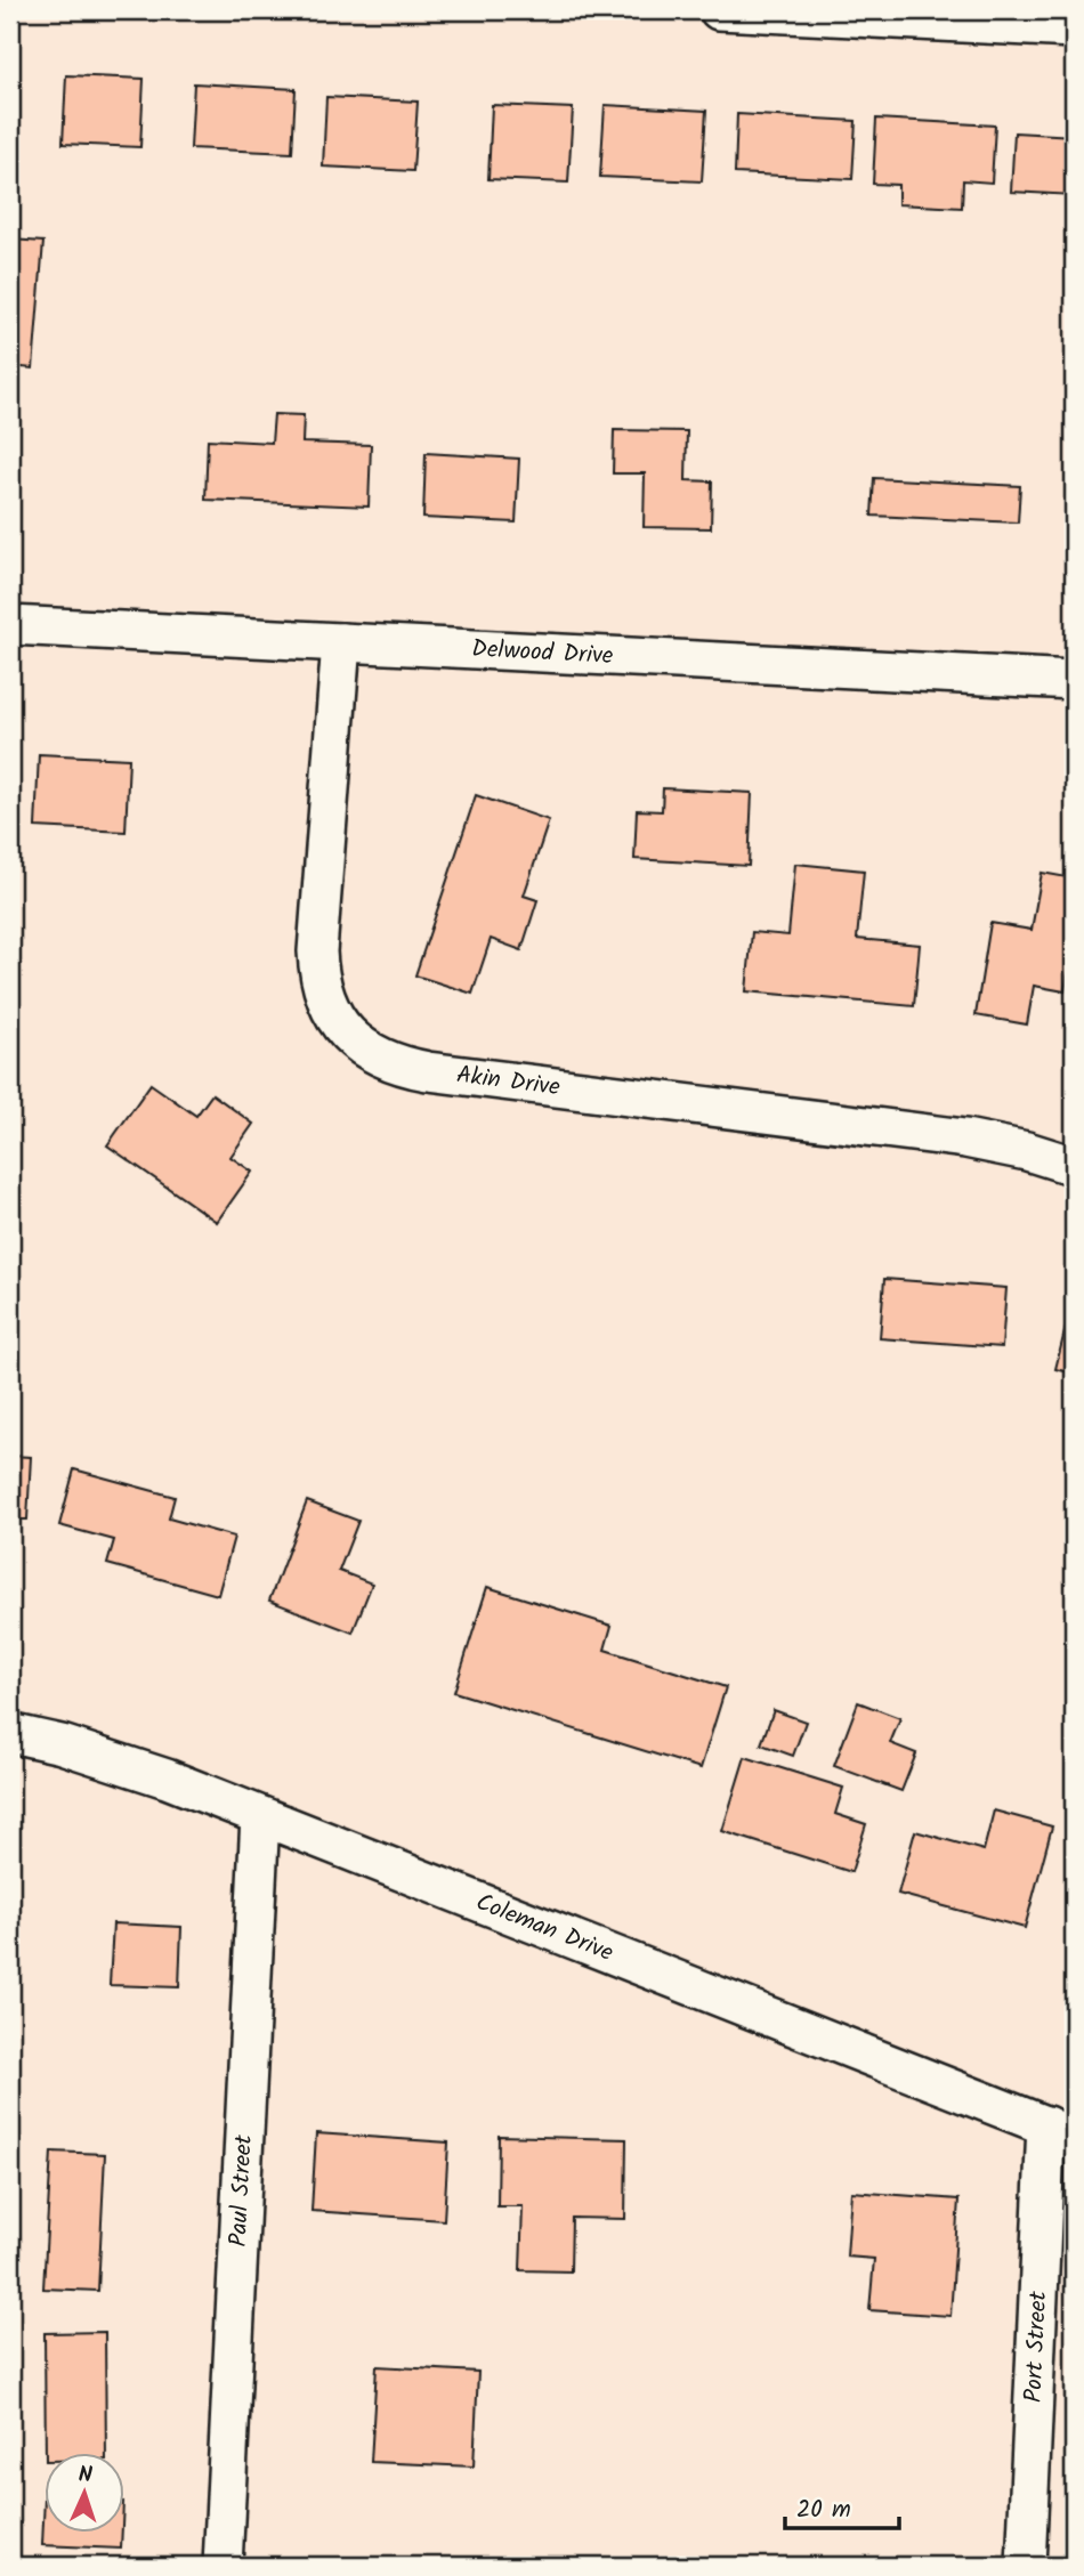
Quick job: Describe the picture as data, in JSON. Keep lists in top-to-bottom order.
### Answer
{
  "streets": {
    "street": [
      "Delwood Drive",
      "Akin Drive",
      "Coleman Drive",
      "Paul Street",
      "Port Street"
    ]
  },
  "crossings": [
    ["Delwood Drive", "Akin Drive"],
    ["Coleman Drive", "Paul Street"],
    ["Coleman Drive", "Port Street"]
  ],
  "scale_bar": "20 m",
  "north": "top"
}
